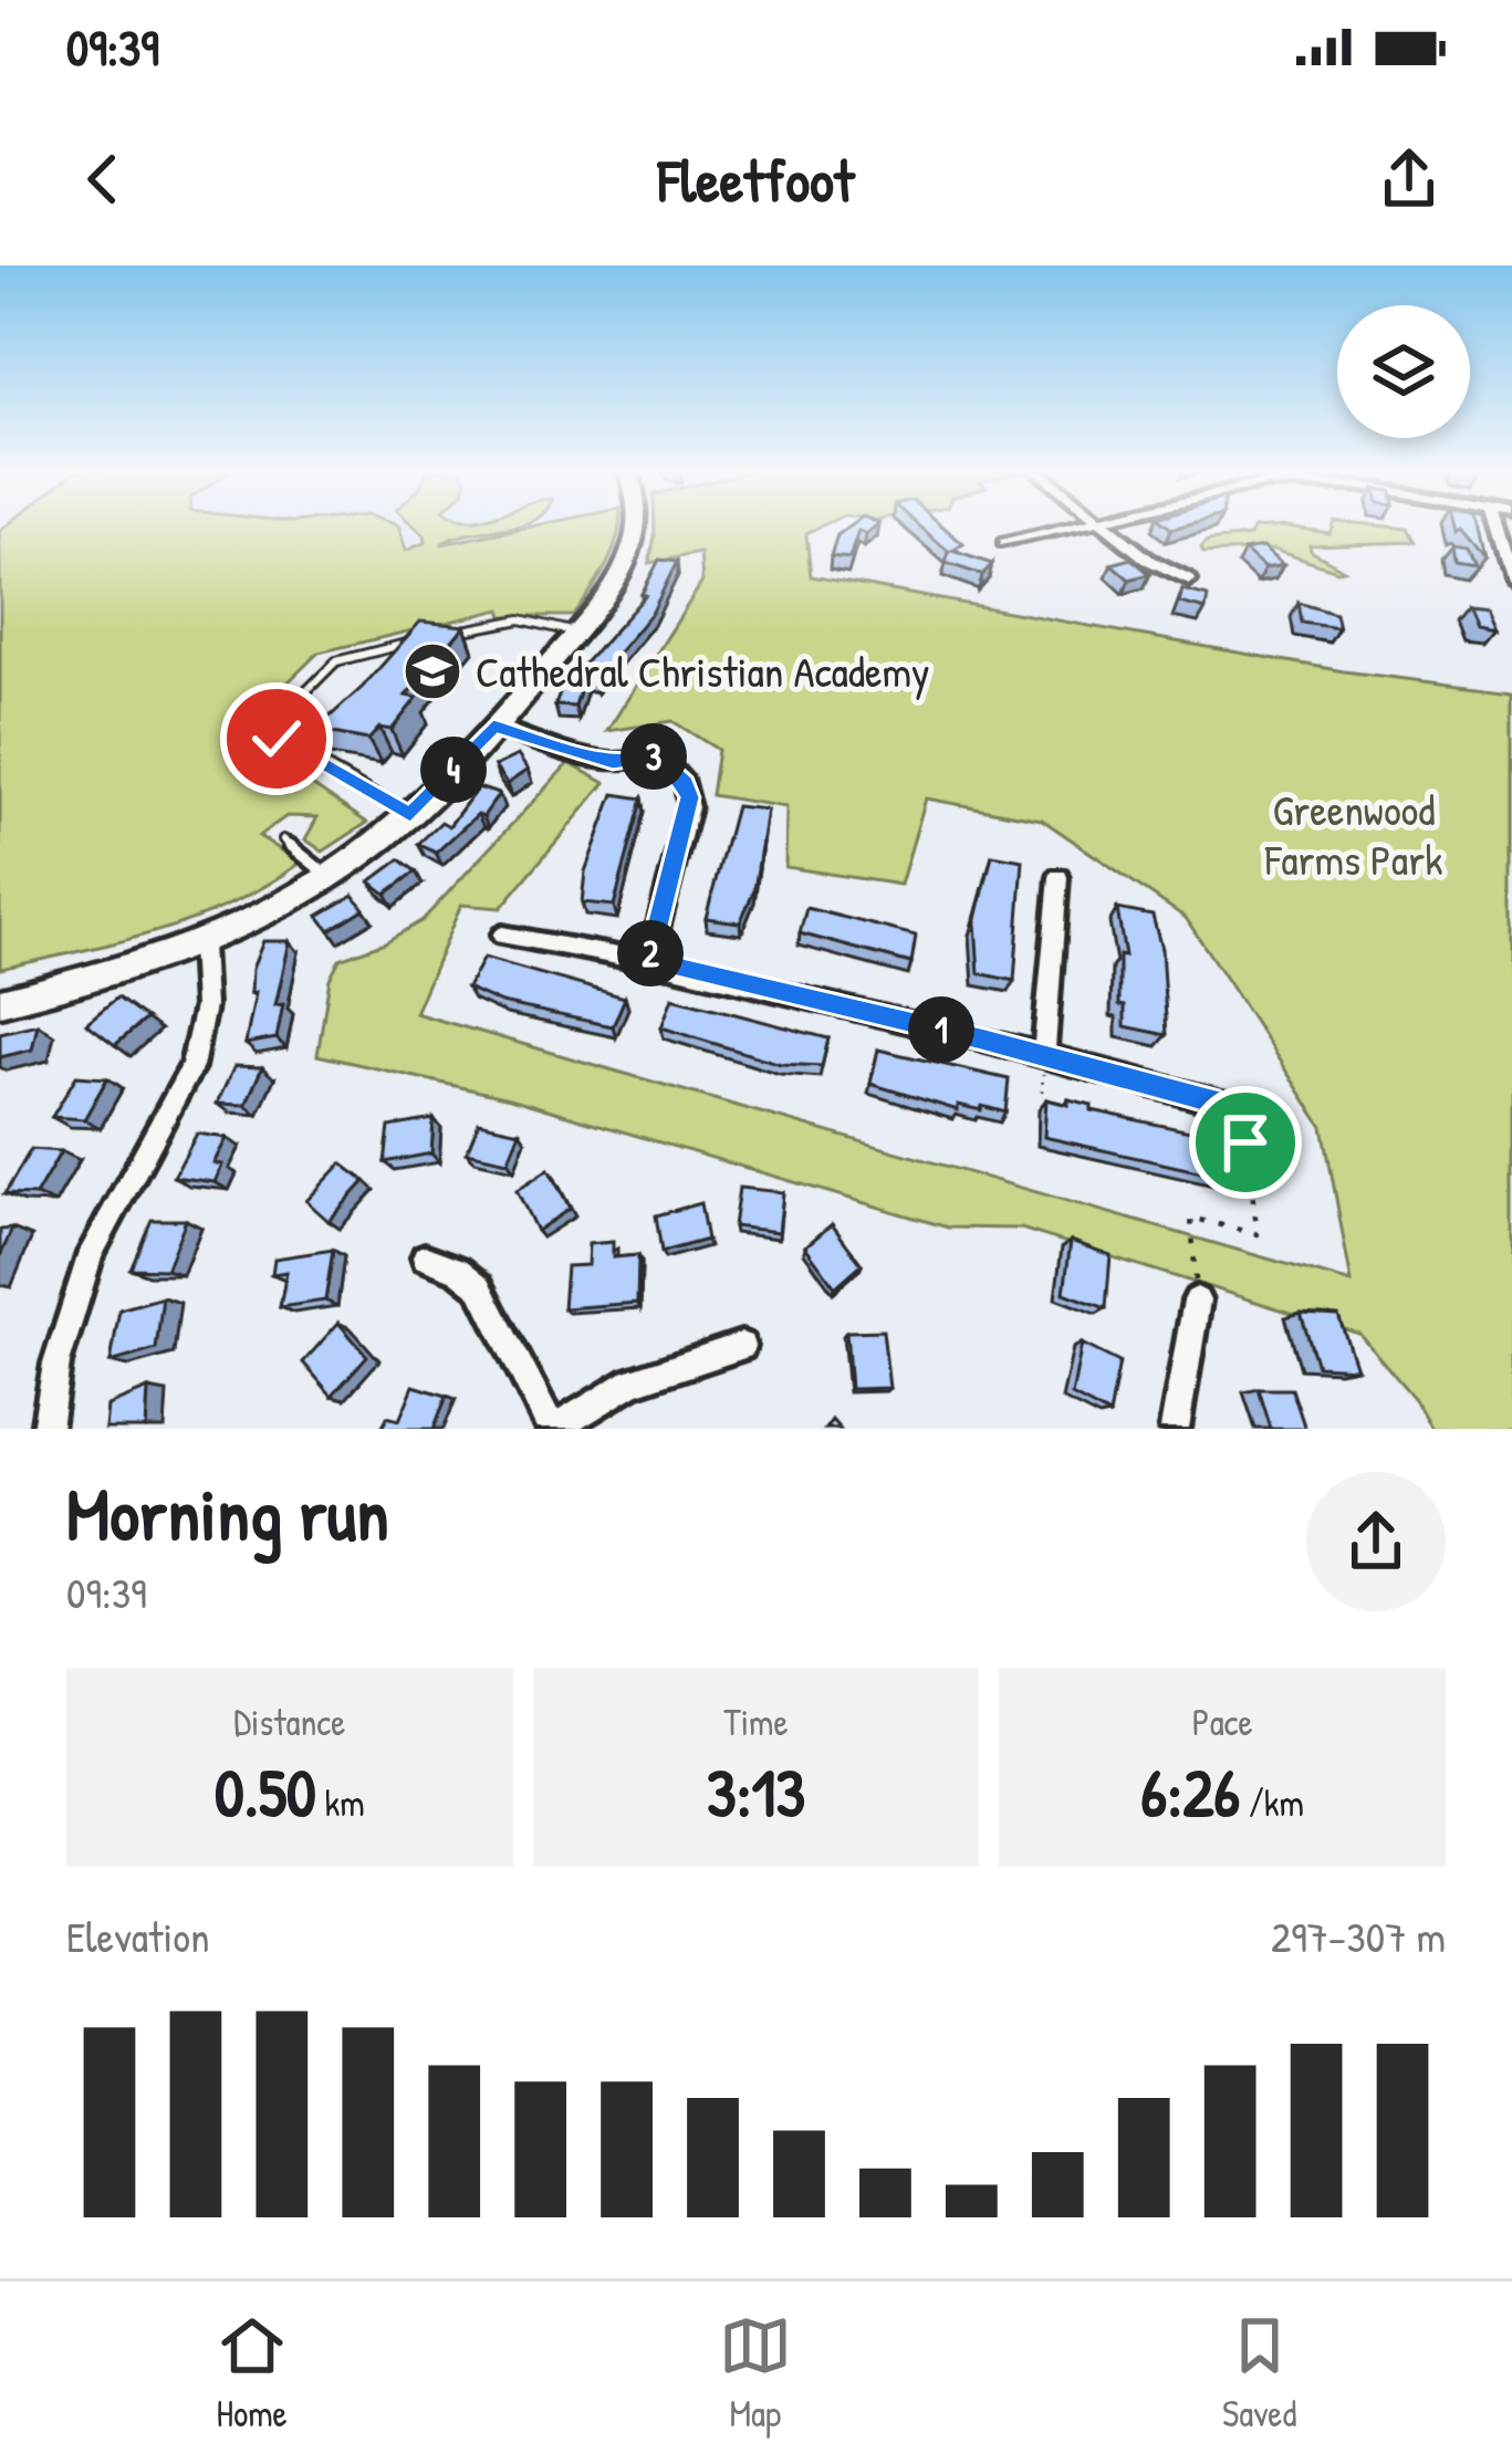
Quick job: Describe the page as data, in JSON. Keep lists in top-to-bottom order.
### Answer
{
  "parks": ["Greenwood Farms Park"],
  "places": {
    "school or university": ["Cathedral Christian Academy"]
  },
  "page": {
    "status": "09:39",
    "header": "Fleetfoot",
    "pins": [
      "3",
      "4",
      "2",
      "1"
    ],
    "heading": ["Morning run", "09:39"],
    "stats": [
      ["Distance", "0.50 km"],
      ["Time", "3:13"],
      ["Pace", "6:26 /km"]
    ],
    "chart": ["Elevation", "297–307 m"],
    "tabs": ["Home", "Map", "Saved"]
  }
}
